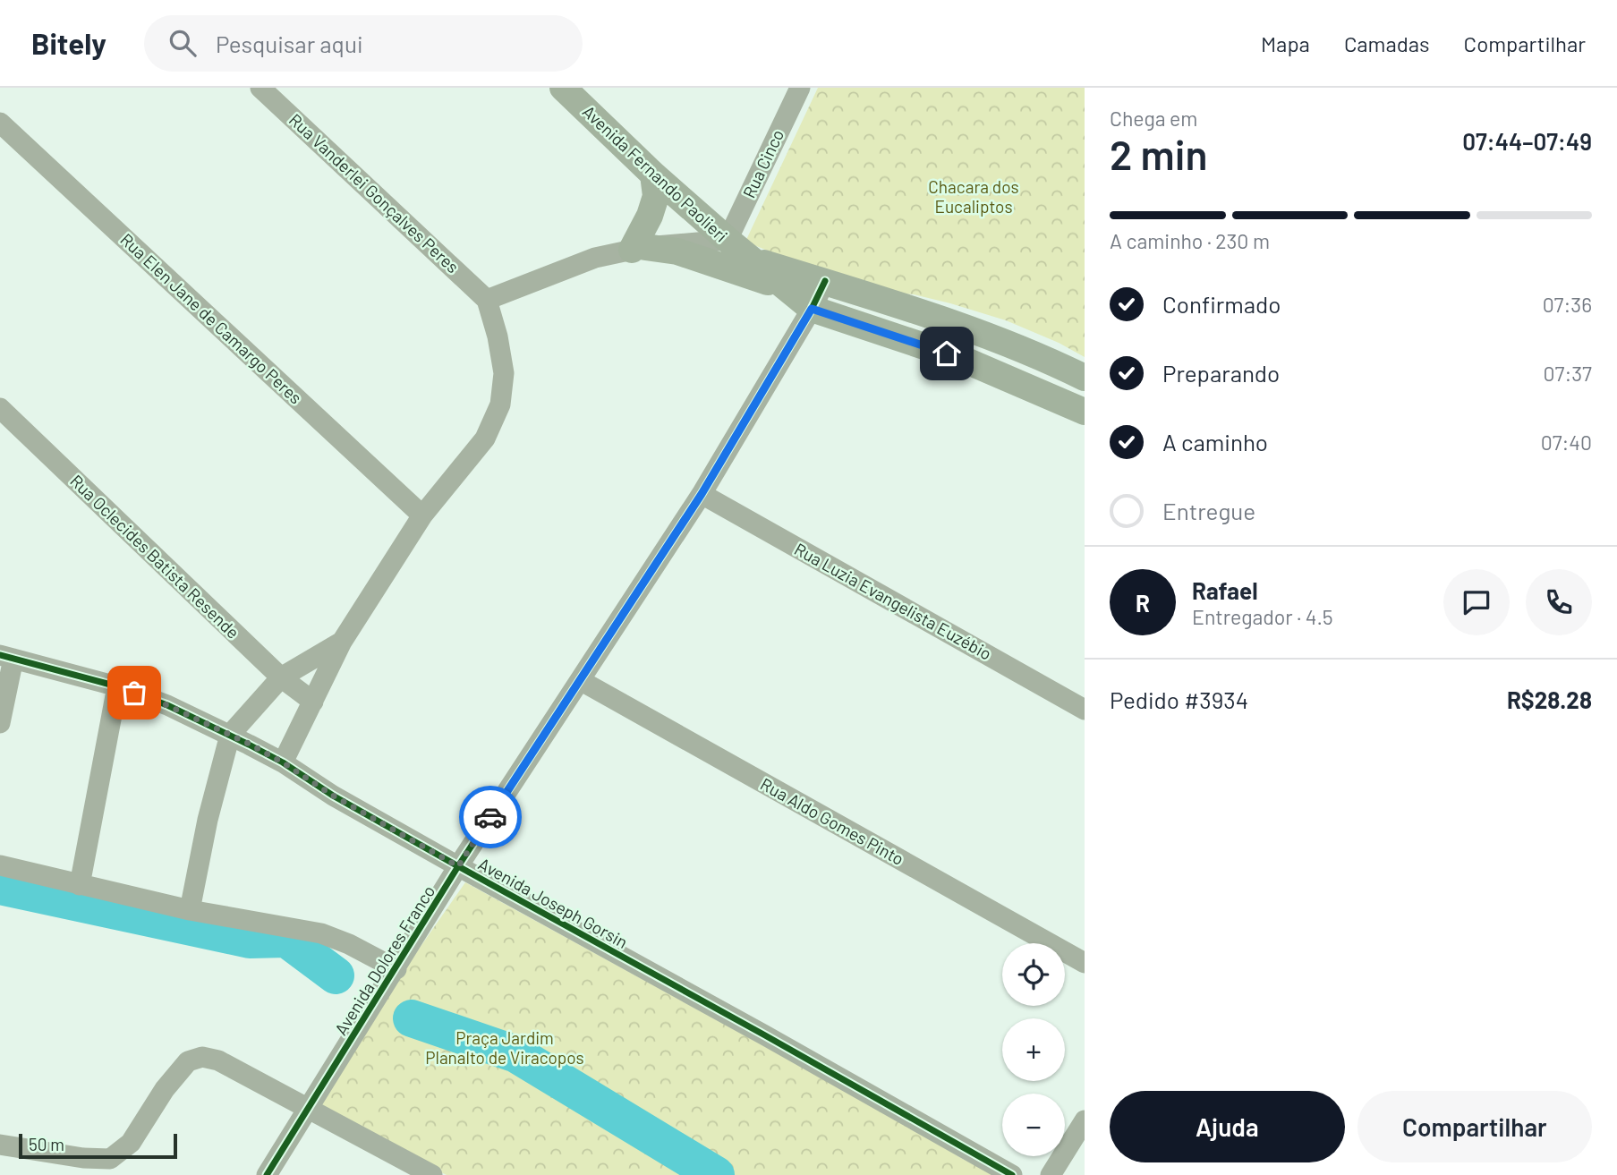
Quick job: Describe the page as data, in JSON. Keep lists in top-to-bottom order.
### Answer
{
  "streets": {
    "main road": ["Avenida Fernando Paolieri"],
    "street": [
      "Rua Cinco",
      "Rua Vanderlei Gonçalves Peres",
      "Rua Elen Jane de Camargo Peres",
      "Rua Oclecides Batista Resende",
      "Rua Luzia Evangelista Euzébio",
      "Rua Aldo Gomes Pinto",
      "Avenida Joseph Gorsin",
      "Avenida Dolores Franco"
    ]
  },
  "crossings": [
    ["Rua Cinco", "Avenida Fernando Paolieri"],
    ["Avenida Fernando Paolieri", "Avenida Dolores Franco"],
    ["Rua Luzia Evangelista Euzébio", "Avenida Dolores Franco"],
    ["Rua Aldo Gomes Pinto", "Avenida Dolores Franco"],
    ["Avenida Joseph Gorsin", "Avenida Dolores Franco"]
  ],
  "parks": ["Chacara dos Eucaliptos", "Praça Jardim Planalto de Viracopos"],
  "scale_bar": "50 m",
  "page": {
    "header": "Bitely",
    "search": "Pesquisar aqui",
    "nav": ["Mapa", "Camadas", "Compartilhar"],
    "heading": ["2 min", "Chega em", "07:44–07:49"],
    "panel": [
      "Rafael",
      "Entregador · 4.5",
      "Pedido #3934",
      "R$28.28"
    ],
    "bar": "A caminho · 230 m",
    "list": [
      ["Confirmado", "07:36"],
      ["Preparando", "07:37"],
      ["A caminho", "07:40"],
      "Entregue"
    ],
    "round": "R",
    "map_buttons": ["+", "−"],
    "buttons": ["Ajuda", "Compartilhar"],
    "scale": "50 m"
  }
}
